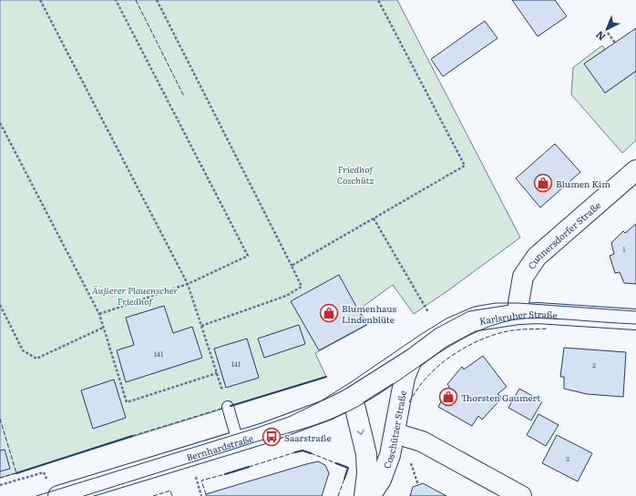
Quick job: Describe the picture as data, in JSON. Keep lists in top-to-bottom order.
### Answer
{
  "streets": {
    "street": [
      "Cunnersdorfer Straße",
      "Karlsruher Straße",
      "Coschützer Straße",
      "Bernhardstraße"
    ]
  },
  "crossings": [
    ["Cunnersdorfer Straße", "Karlsruher Straße"],
    ["Karlsruher Straße", "Coschützer Straße"],
    ["Karlsruher Straße", "Bernhardstraße"],
    ["Coschützer Straße", "Bernhardstraße"]
  ],
  "parks": ["Friedhof Coschütz", "Äußerer Plauenscher Friedhof"],
  "places": {
    "shop": ["Blumen Kim", "Blumenhaus Lindenblüte", "Thorsten Gaumert"],
    "bus stop": ["Saarstraße"]
  },
  "house_numbers": [
    "1",
    "141",
    "141",
    "2",
    "3"
  ],
  "north": "bottom left"
}
